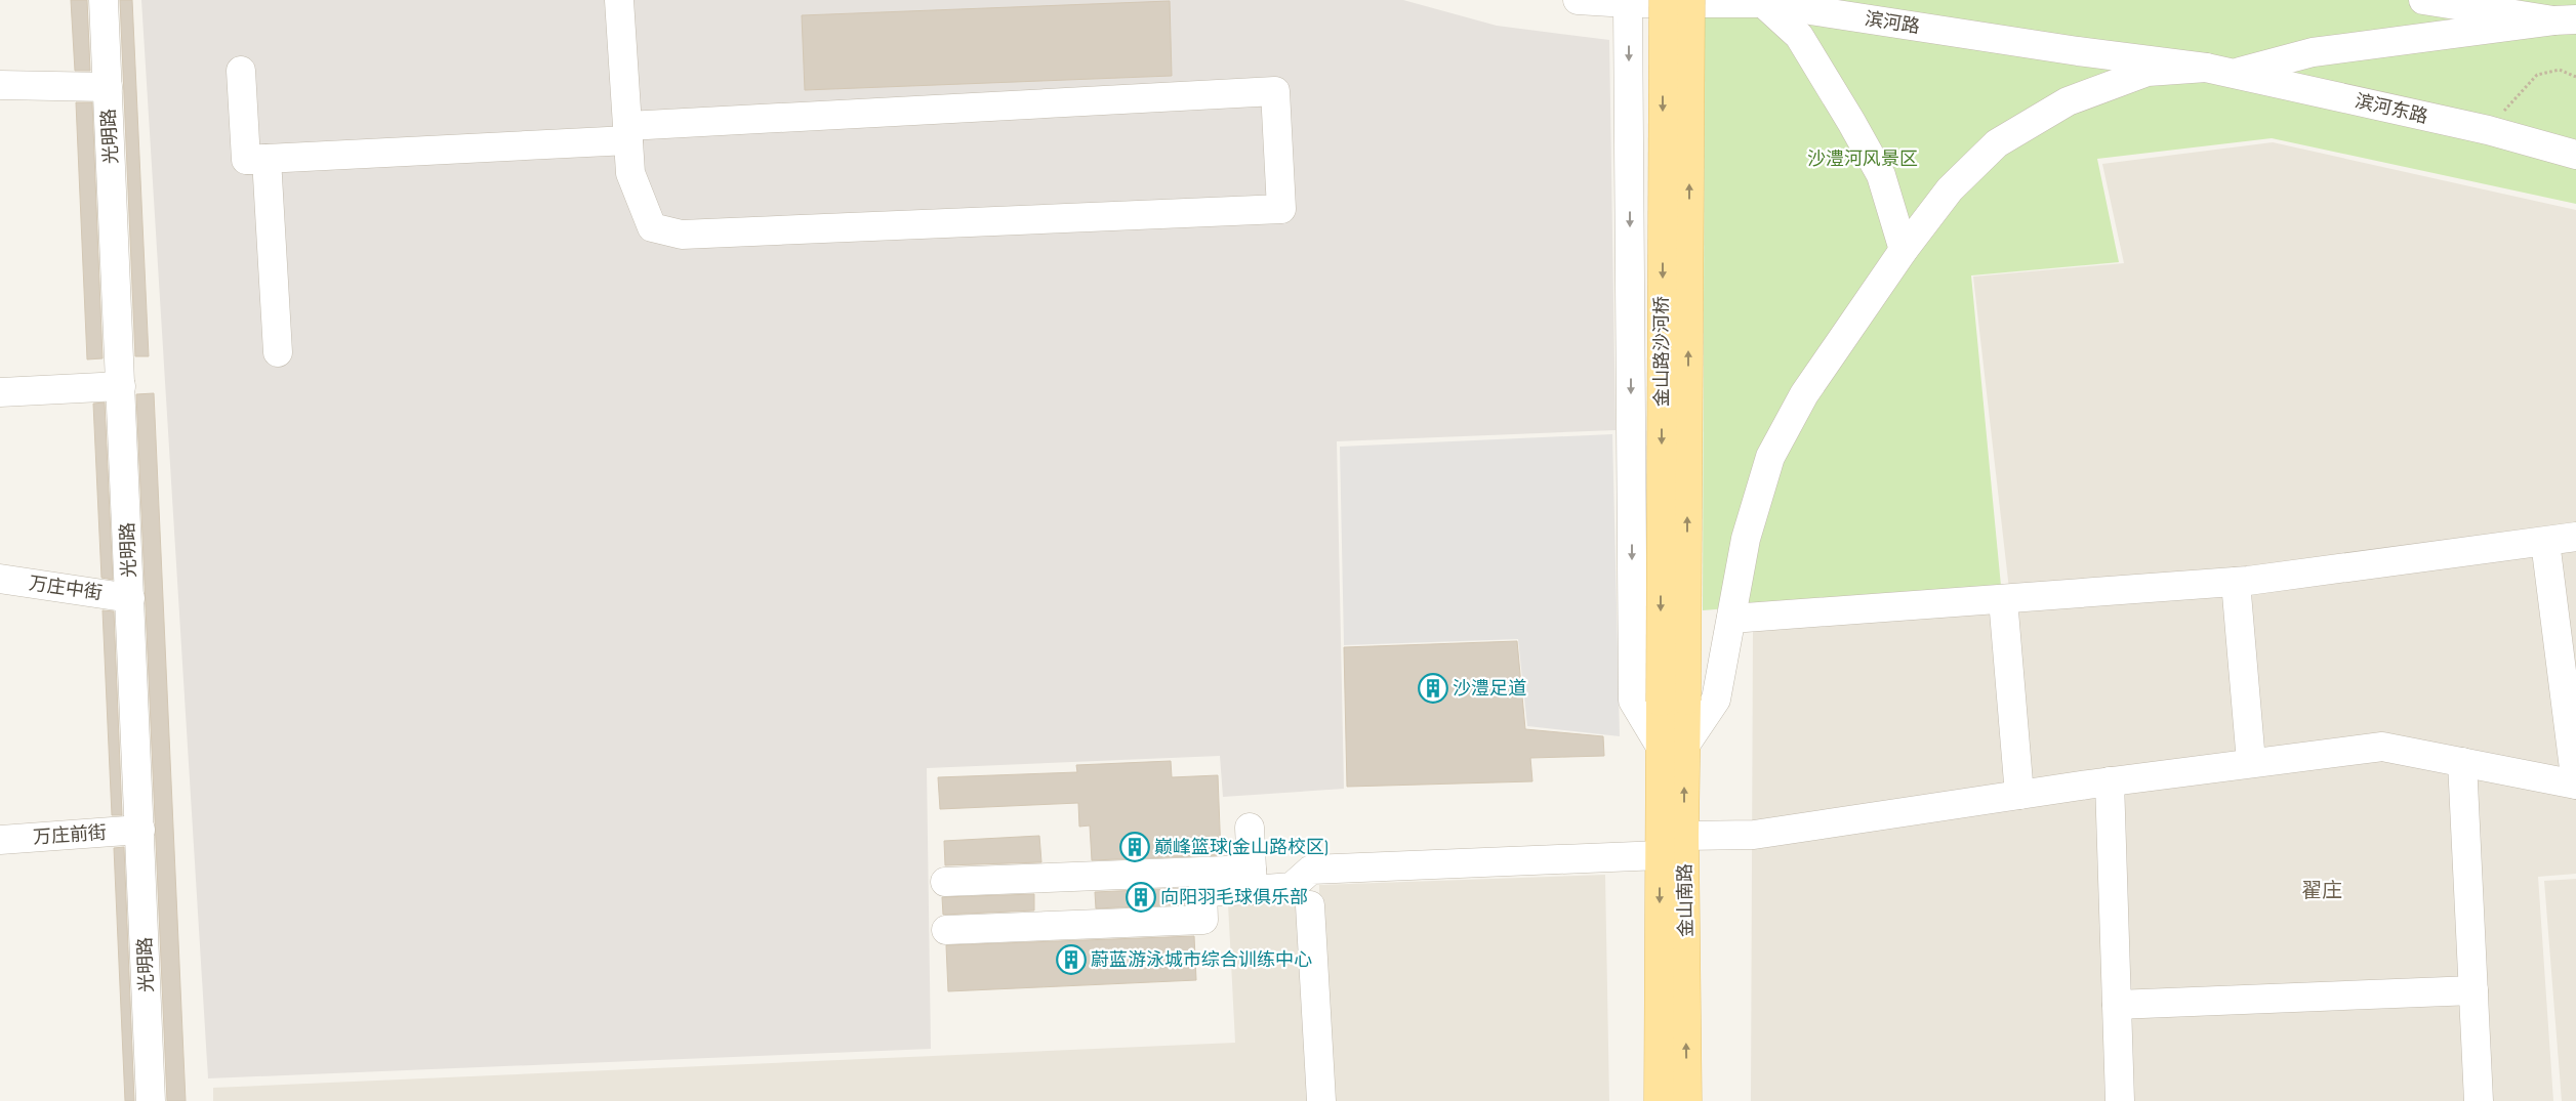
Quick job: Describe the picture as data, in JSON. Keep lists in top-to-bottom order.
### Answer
{
  "streets": {
    "main road": ["金山路沙河桥", "金山南路"],
    "street": [
      "滨河路",
      "滨河东路",
      "光明路",
      "万庄中街",
      "万庄前街"
    ]
  },
  "crossings": [
    ["滨河路", "滨河东路"],
    ["光明路", "万庄中街"],
    ["光明路", "万庄前街"],
    ["金山路沙河桥", "金山南路"]
  ],
  "districts": ["翟庄"],
  "parks": ["沙澧河风景区"],
  "places": {
    "building": [
      "沙澧足道",
      "巅峰篮球(金山路校区)",
      "向阳羽毛球俱乐部",
      "蔚蓝游泳城市综合训练中心"
    ]
  }
}
